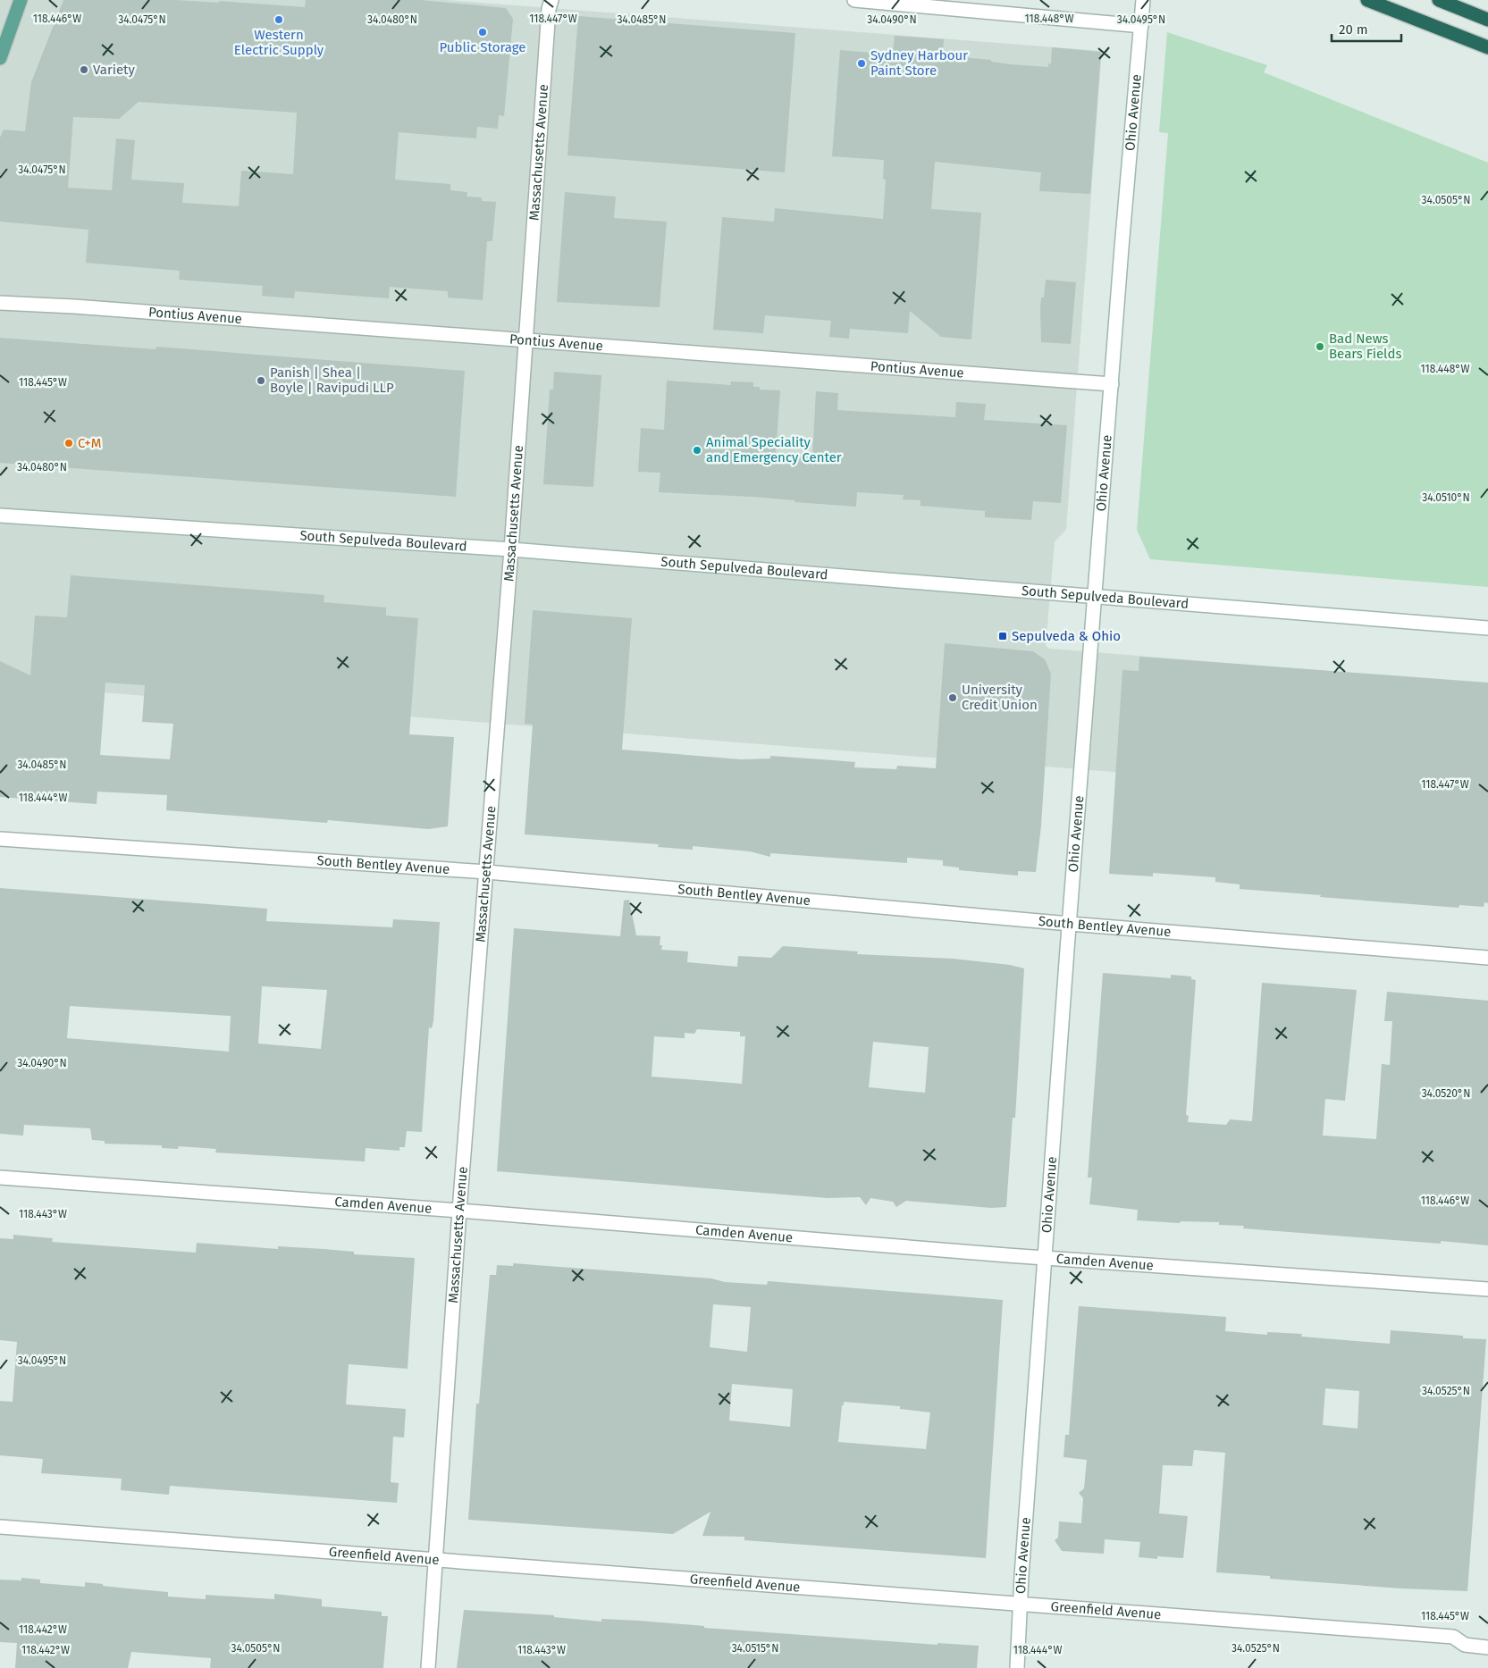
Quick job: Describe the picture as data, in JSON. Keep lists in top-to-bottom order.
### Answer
{
  "streets": {
    "street": [
      "Ohio Avenue",
      "Massachusetts Avenue",
      "Pontius Avenue",
      "South Sepulveda Boulevard",
      "South Bentley Avenue",
      "Camden Avenue",
      "Greenfield Avenue"
    ]
  },
  "crossings": [
    ["Ohio Avenue", "Pontius Avenue"],
    ["Ohio Avenue", "South Sepulveda Boulevard"],
    ["Ohio Avenue", "South Bentley Avenue"],
    ["Ohio Avenue", "Camden Avenue"],
    ["Ohio Avenue", "Greenfield Avenue"],
    ["Massachusetts Avenue", "Pontius Avenue"],
    ["Massachusetts Avenue", "South Sepulveda Boulevard"],
    ["Massachusetts Avenue", "South Bentley Avenue"],
    ["Massachusetts Avenue", "Camden Avenue"],
    ["Massachusetts Avenue", "Greenfield Avenue"]
  ],
  "places": {
    "other": [
      "Western Electric Supply",
      "Public Storage",
      "Sydney Harbour Paint Store",
      "Variety",
      "Bad News Bears Fields",
      "Panish | Shea | Boyle | Ravipudi LLP",
      "C+M",
      "Animal Speciality and Emergency Center",
      "University Credit Union"
    ],
    "transit": ["Sepulveda & Ohio"]
  },
  "scale_bar": "20 m",
  "coordinates": [
    "118.446°W",
    "118.447°W",
    "118.448°W",
    "34.0475°N",
    "34.0480°N",
    "34.0485°N",
    "34.0490°N",
    "34.0495°N",
    "34.0505°N",
    "118.445°W",
    "34.0510°N",
    "118.444°W",
    "34.0520°N",
    "118.443°W",
    "34.0525°N",
    "118.442°W",
    "34.0515°N"
  ]
}
